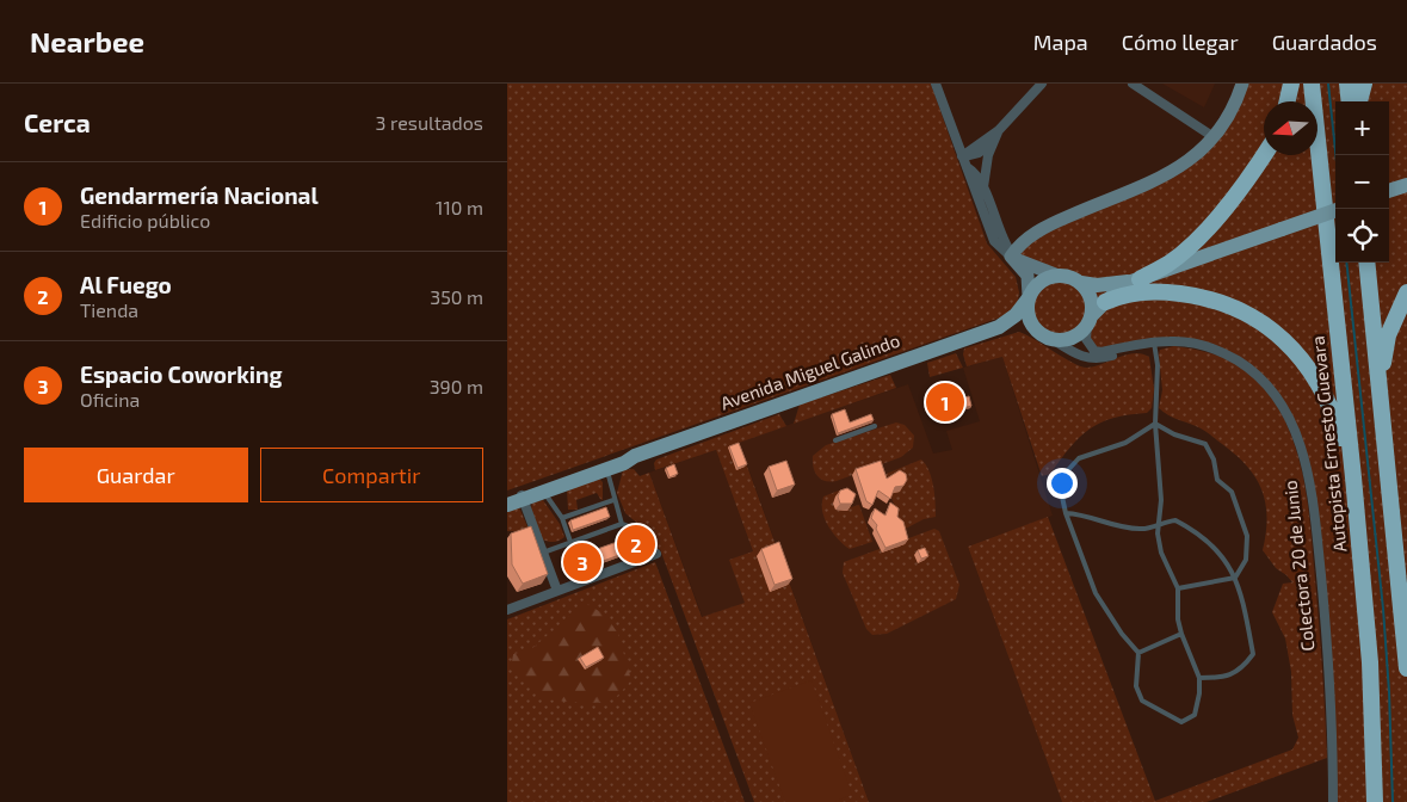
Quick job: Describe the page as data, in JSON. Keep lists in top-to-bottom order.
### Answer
{
  "streets": {
    "highway": ["Autopista Ernesto Guevara"],
    "main road": ["Avenida Miguel Galindo"],
    "street": ["Colectora 20 de Junio"]
  },
  "crossings": [
    ["Avenida Miguel Galindo", "Colectora 20 de Junio"]
  ],
  "north": "left",
  "page": {
    "header": "Nearbee",
    "nav": ["Mapa", "Cómo llegar", "Guardados"],
    "heading": ["Cerca", "3 resultados"],
    "map_buttons": ["+", "−"],
    "list": [
      {
        "mark": "1",
        "name": "Gendarmería Nacional",
        "note": "Edificio público",
        "value": "110 m"
      },
      {
        "mark": "2",
        "name": "Al Fuego",
        "note": "Tienda",
        "value": "350 m"
      },
      {
        "mark": "3",
        "name": "Espacio Coworking",
        "note": "Oficina",
        "value": "390 m"
      }
    ],
    "pins": ["1", "2", "3"],
    "buttons": ["Guardar", "Compartir"]
  }
}
